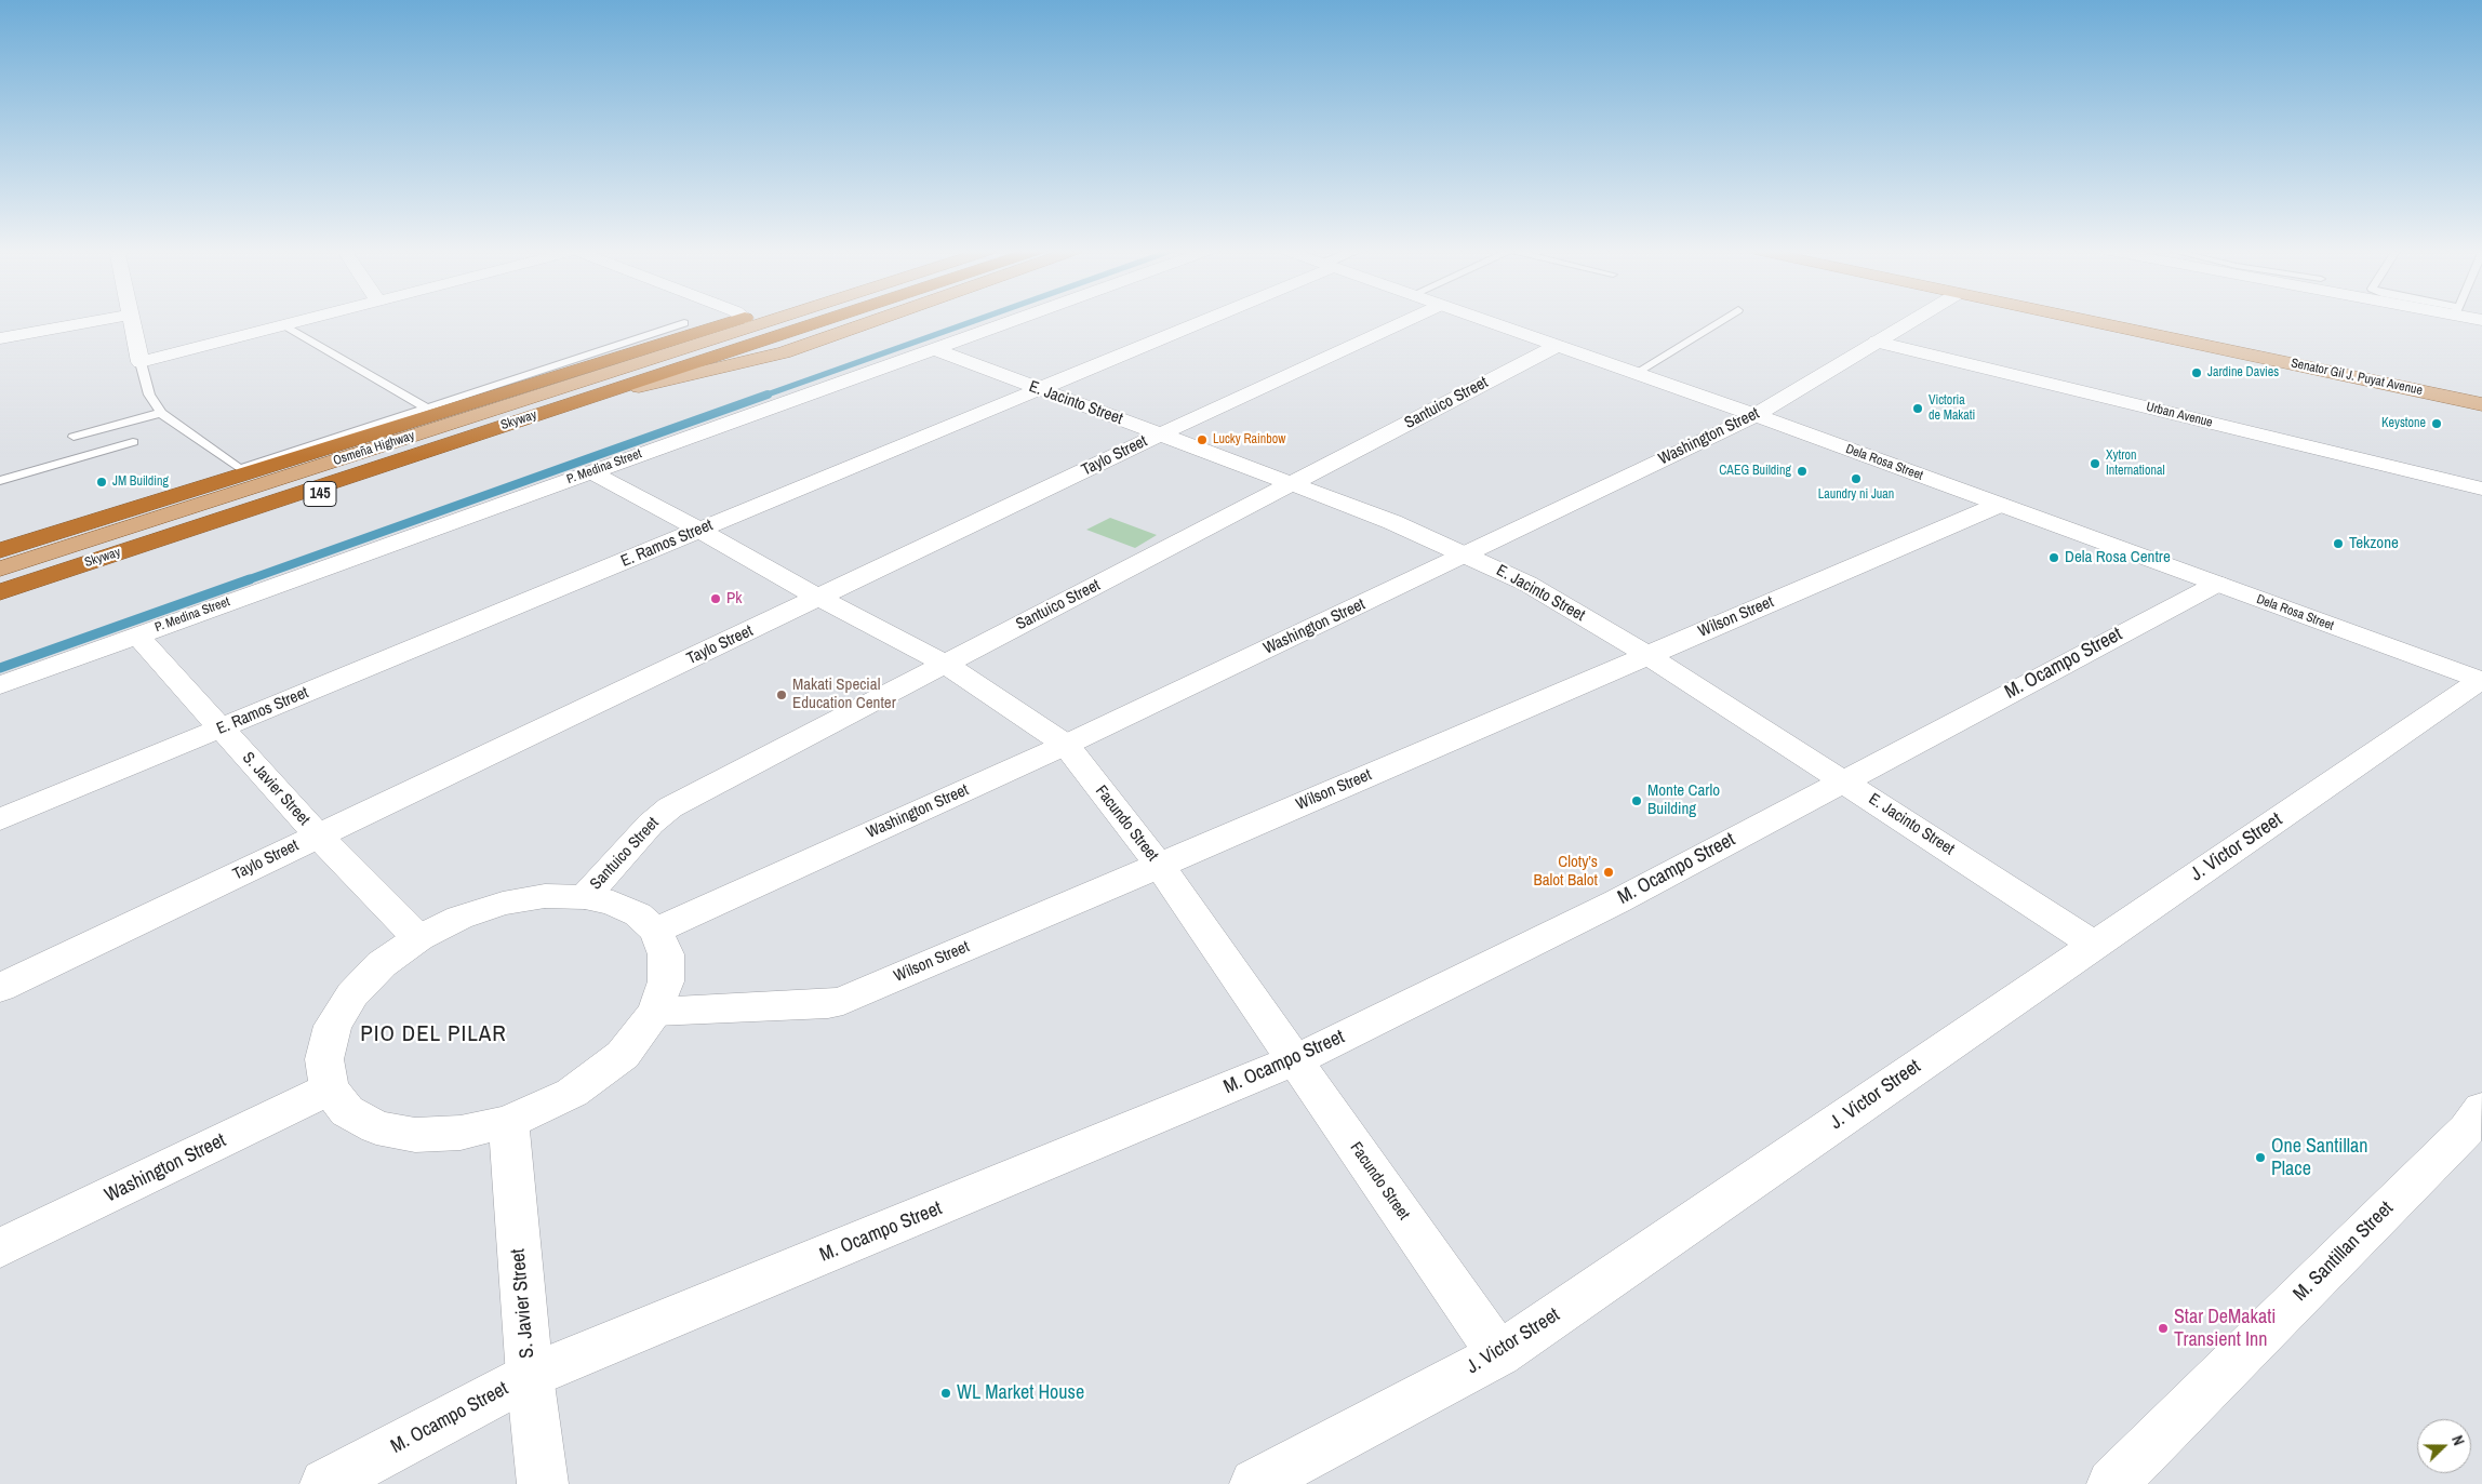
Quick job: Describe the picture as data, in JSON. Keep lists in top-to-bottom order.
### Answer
{
  "streets": {
    "highway": ["Skyway"],
    "main road": ["Senator Gil J. Puyat Avenue", "Osmeña Highway", "145"],
    "street": [
      "E. Jacinto Street",
      "Santuico Street",
      "Urban Avenue",
      "Washington Street",
      "Taylo Street",
      "Dela Rosa Street",
      "P. Medina Street",
      "E. Ramos Street",
      "Wilson Street",
      "M. Ocampo Street",
      "S. Javier Street",
      "Facundo Street",
      "J. Victor Street",
      "M. Santillan Street"
    ]
  },
  "crossings": [
    ["E. Jacinto Street", "Santuico Street"],
    ["E. Jacinto Street", "Washington Street"],
    ["E. Jacinto Street", "Taylo Street"],
    ["E. Jacinto Street", "P. Medina Street"],
    ["E. Jacinto Street", "E. Ramos Street"],
    ["E. Jacinto Street", "Wilson Street"],
    ["E. Jacinto Street", "M. Ocampo Street"],
    ["E. Jacinto Street", "J. Victor Street"],
    ["Santuico Street", "Dela Rosa Street"],
    ["Santuico Street", "Facundo Street"],
    ["Urban Avenue", "Washington Street"],
    ["Washington Street", "Dela Rosa Street"],
    ["Washington Street", "Facundo Street"],
    ["Taylo Street", "S. Javier Street"],
    ["Taylo Street", "Facundo Street"],
    ["Dela Rosa Street", "Wilson Street"],
    ["Dela Rosa Street", "M. Ocampo Street"],
    ["Dela Rosa Street", "J. Victor Street"],
    ["P. Medina Street", "S. Javier Street"],
    ["P. Medina Street", "Facundo Street"],
    ["E. Ramos Street", "S. Javier Street"],
    ["E. Ramos Street", "Facundo Street"],
    ["Wilson Street", "Facundo Street"],
    ["M. Ocampo Street", "S. Javier Street"],
    ["M. Ocampo Street", "Facundo Street"],
    ["Facundo Street", "J. Victor Street"]
  ],
  "districts": ["PIO DEL PILAR"],
  "places": [
    "Jardine Davies",
    "Victoria de Makati",
    "Keystone",
    "Lucky Rainbow",
    "Xytron International",
    "CAEG Building",
    "Laundry ni Juan",
    "JM Building",
    "Tekzone",
    "Dela Rosa Centre",
    "Pk",
    "Makati Special Education Center",
    "Monte Carlo Building",
    "Cloty’s Balot Balot",
    "One Santillan Place",
    "Star DeMakati Transient Inn",
    "WL Market House"
  ],
  "north": "right"
}
